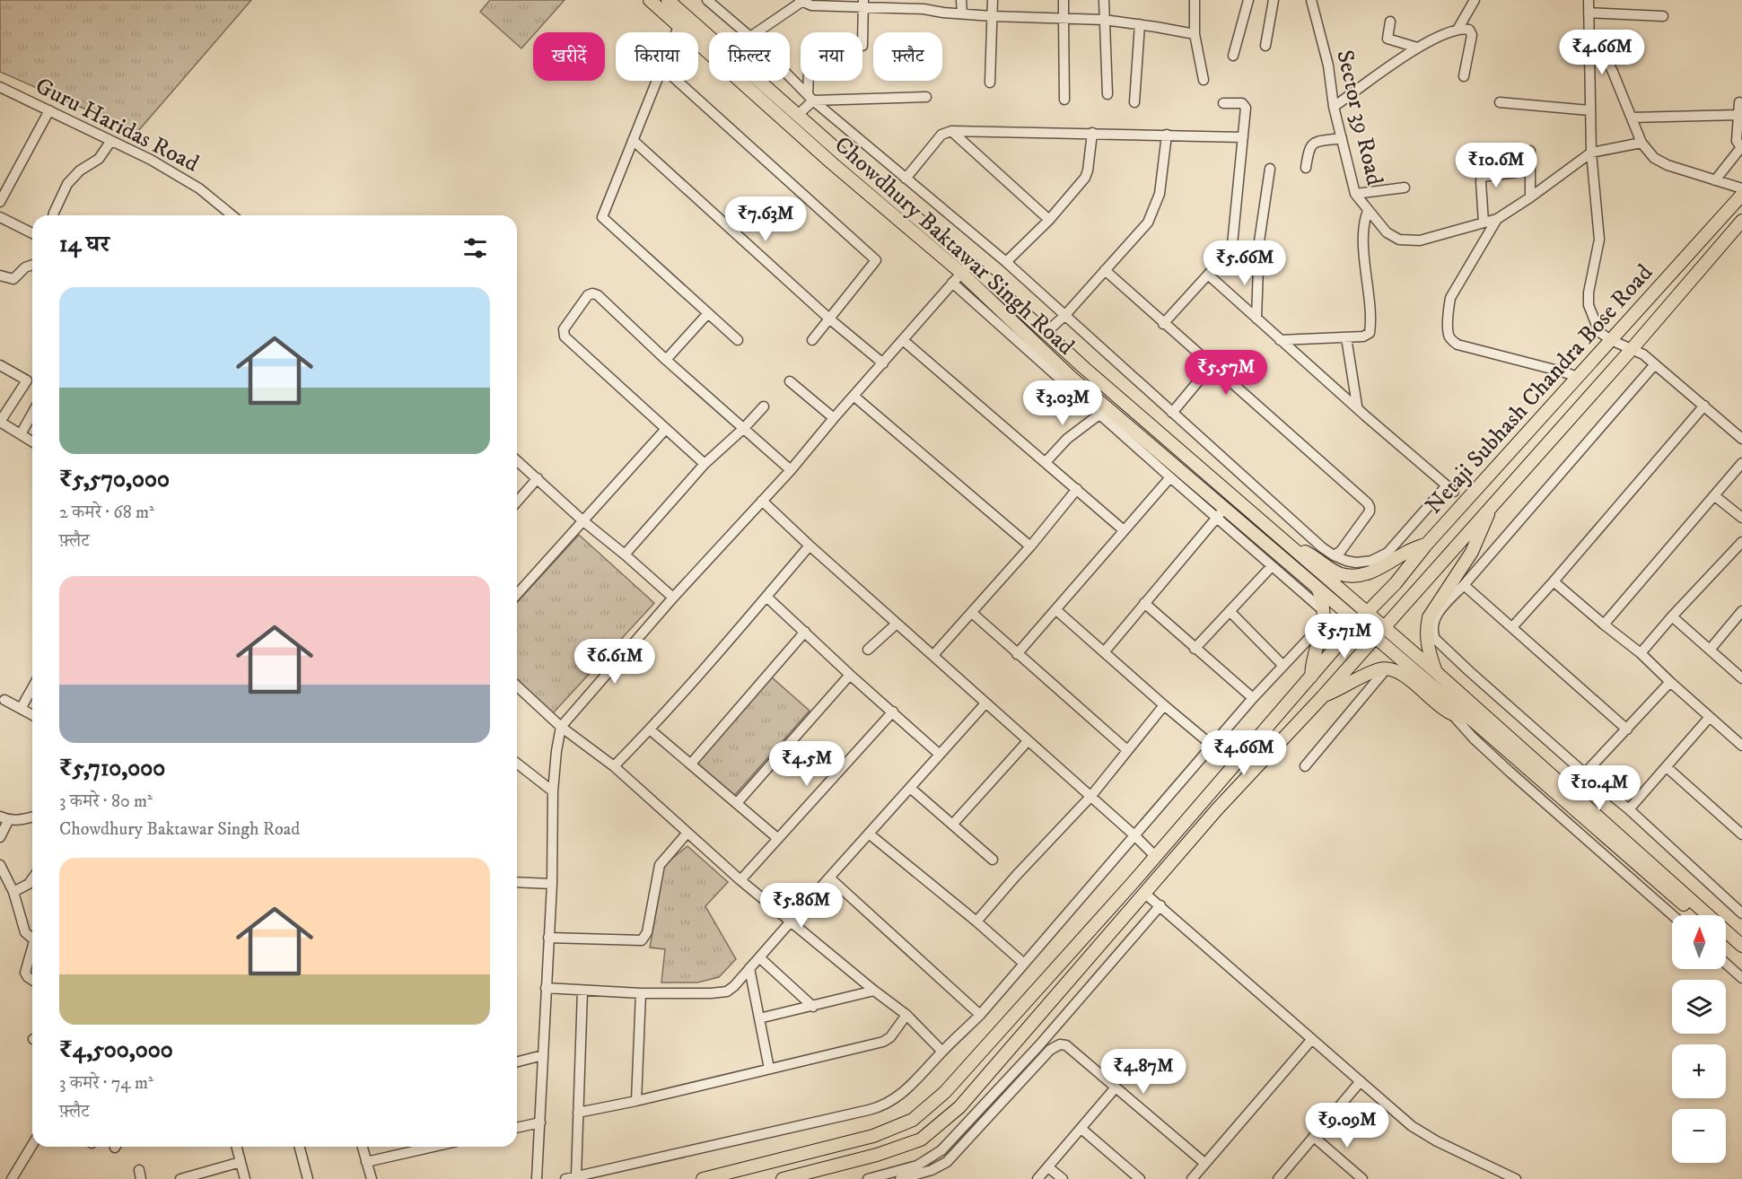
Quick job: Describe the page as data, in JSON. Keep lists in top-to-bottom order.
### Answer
{
  "streets": {
    "main road": ["Chowdhury Baktawar Singh Road", "Netaji Subhash Chandra Bose Road"],
    "street": ["Sector 39 Road", "Guru Haridas Road"]
  },
  "crossings": [
    ["Chowdhury Baktawar Singh Road", "Netaji Subhash Chandra Bose Road"]
  ],
  "north": "top",
  "page": {
    "price": [
      "₹4.66M",
      "₹10.6M",
      "₹7.63M",
      "₹5.66M",
      "₹5.57M",
      "₹3.03M",
      "₹5.71M",
      "₹6.61M",
      "₹4.66M",
      "₹4.5M",
      "₹10.4M",
      "₹5.86M",
      "₹4.87M",
      "₹9.09M"
    ],
    "chip": [
      "खरीदें",
      "किराया",
      "फ़िल्टर",
      "नया",
      "फ़्लैट"
    ],
    "heading": "14 घर",
    "list": [
      {
        "name": "₹5,570,000",
        "note": "2 कमरे · 68 m² · फ़्लैट"
      },
      {
        "name": "₹5,710,000",
        "note": "3 कमरे · 80 m² · Chowdhury Baktawar Singh Road"
      },
      {
        "name": "₹4,500,000",
        "note": "3 कमरे · 74 m² · फ़्लैट"
      }
    ],
    "map_buttons": ["+", "−"]
  }
}
